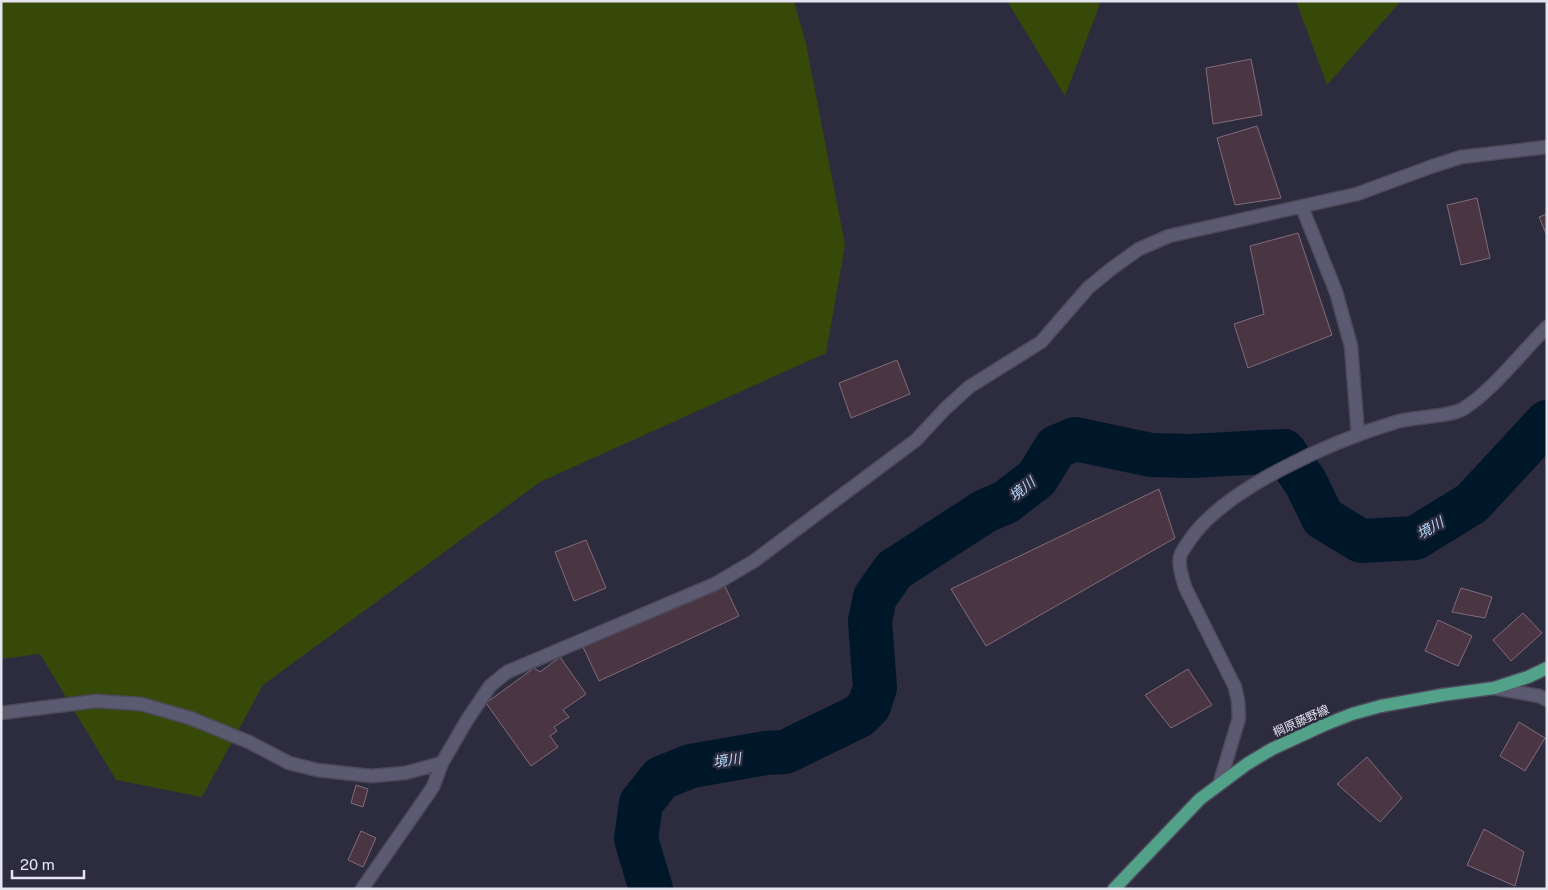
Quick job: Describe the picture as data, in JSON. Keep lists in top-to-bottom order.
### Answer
{
  "streets": {
    "main road": ["棡原藤野線"]
  },
  "water": ["境川"],
  "scale_bar": "20 m"
}
